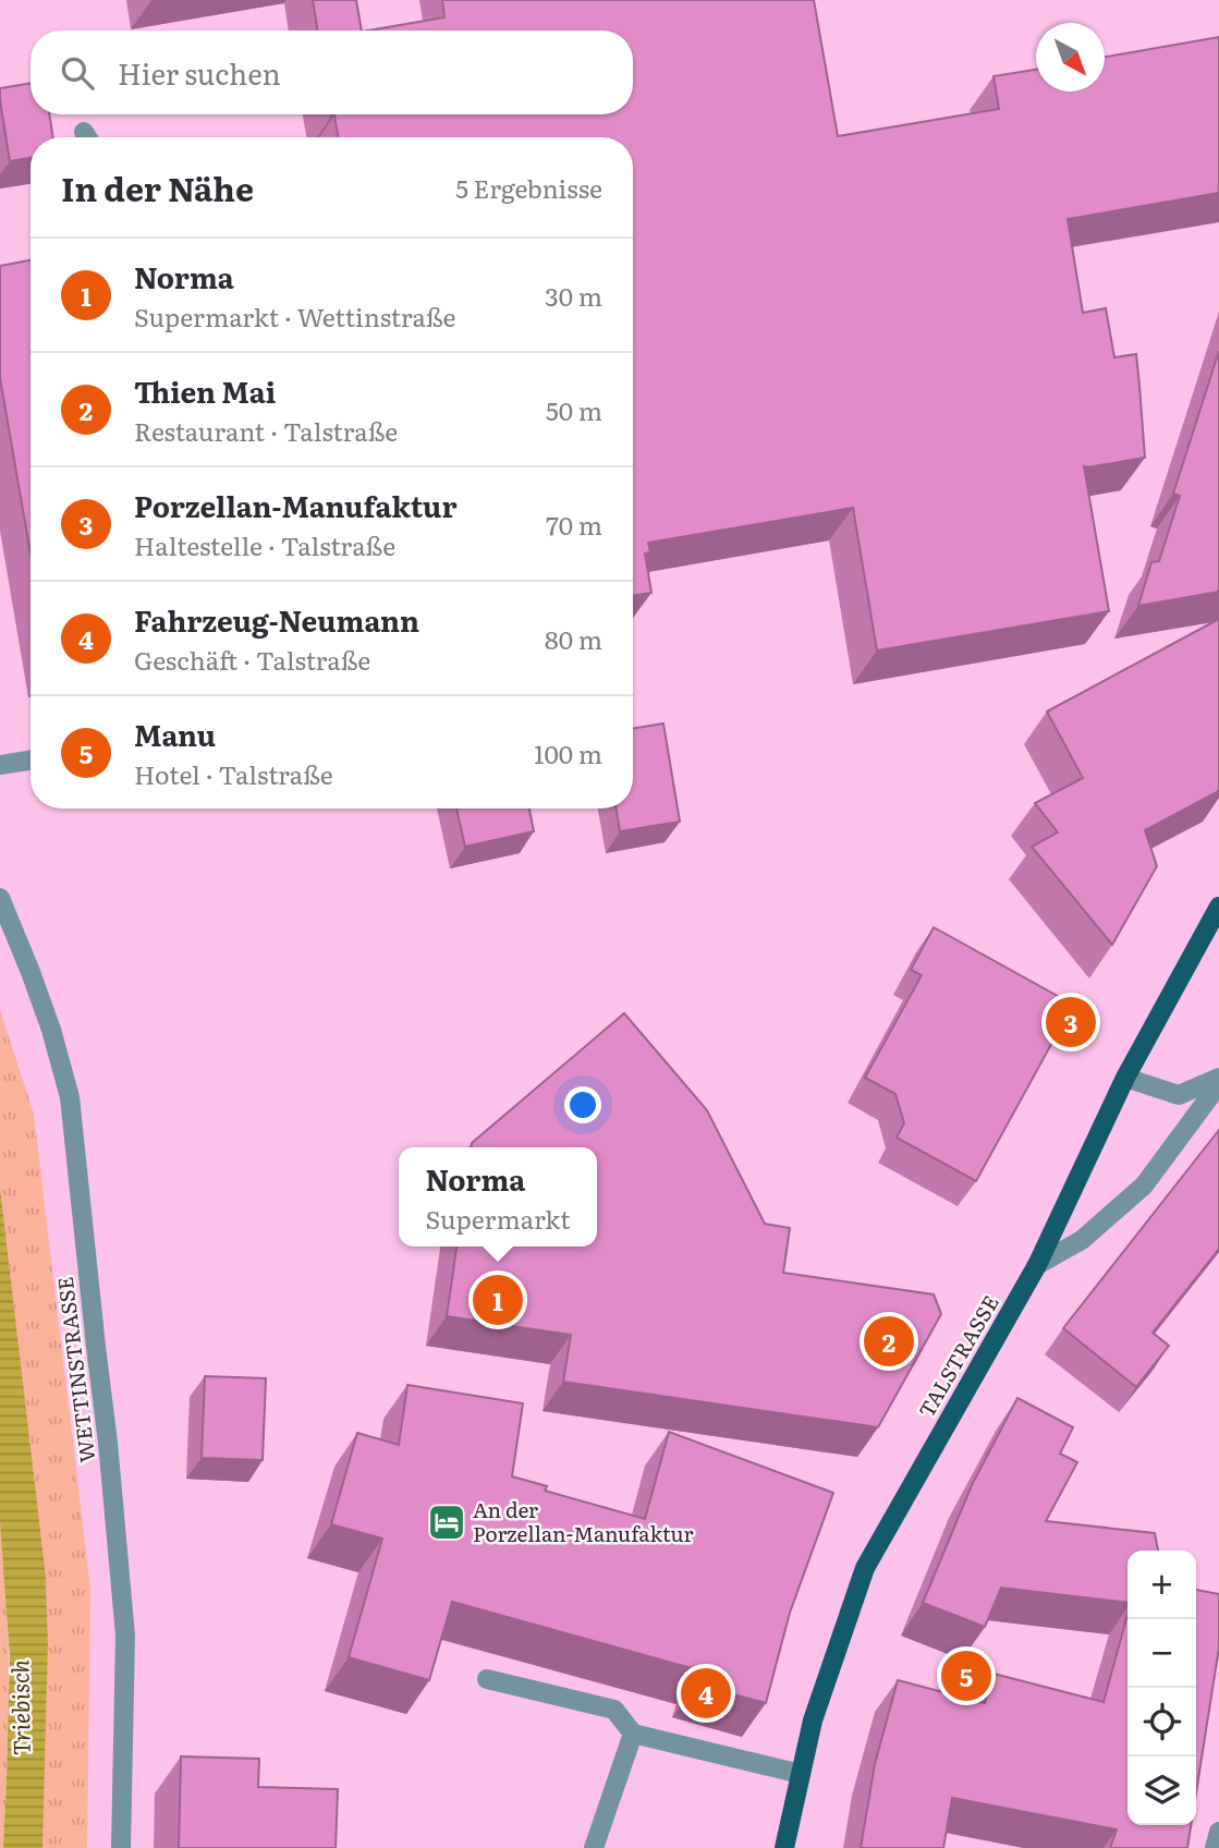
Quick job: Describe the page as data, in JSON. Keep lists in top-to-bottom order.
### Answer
{
  "streets": {
    "main road": ["TALSTRASSE"],
    "street": ["WETTINSTRASSE"]
  },
  "water": ["Triebisch"],
  "places": {
    "hotel": ["An der Porzellan-Manufaktur"]
  },
  "north": "bottom right",
  "page": {
    "search": "Hier suchen",
    "heading": ["In der Nähe", "5 Ergebnisse"],
    "list": [
      {
        "mark": "1",
        "name": "Norma",
        "note": "Supermarkt · Wettinstraße",
        "value": "30 m"
      },
      {
        "mark": "2",
        "name": "Thien Mai",
        "note": "Restaurant · Talstraße",
        "value": "50 m"
      },
      {
        "mark": "3",
        "name": "Porzellan-Manufaktur",
        "note": "Haltestelle · Talstraße",
        "value": "70 m"
      },
      {
        "mark": "4",
        "name": "Fahrzeug-Neumann",
        "note": "Geschäft · Talstraße",
        "value": "80 m"
      },
      {
        "mark": "5",
        "name": "Manu",
        "note": "Hotel · Talstraße",
        "value": "100 m"
      }
    ],
    "pins": [
      "3",
      "1",
      "2",
      "5",
      "4"
    ],
    "popup": ["Norma", "Supermarkt"],
    "map_buttons": ["+", "−"]
  }
}
